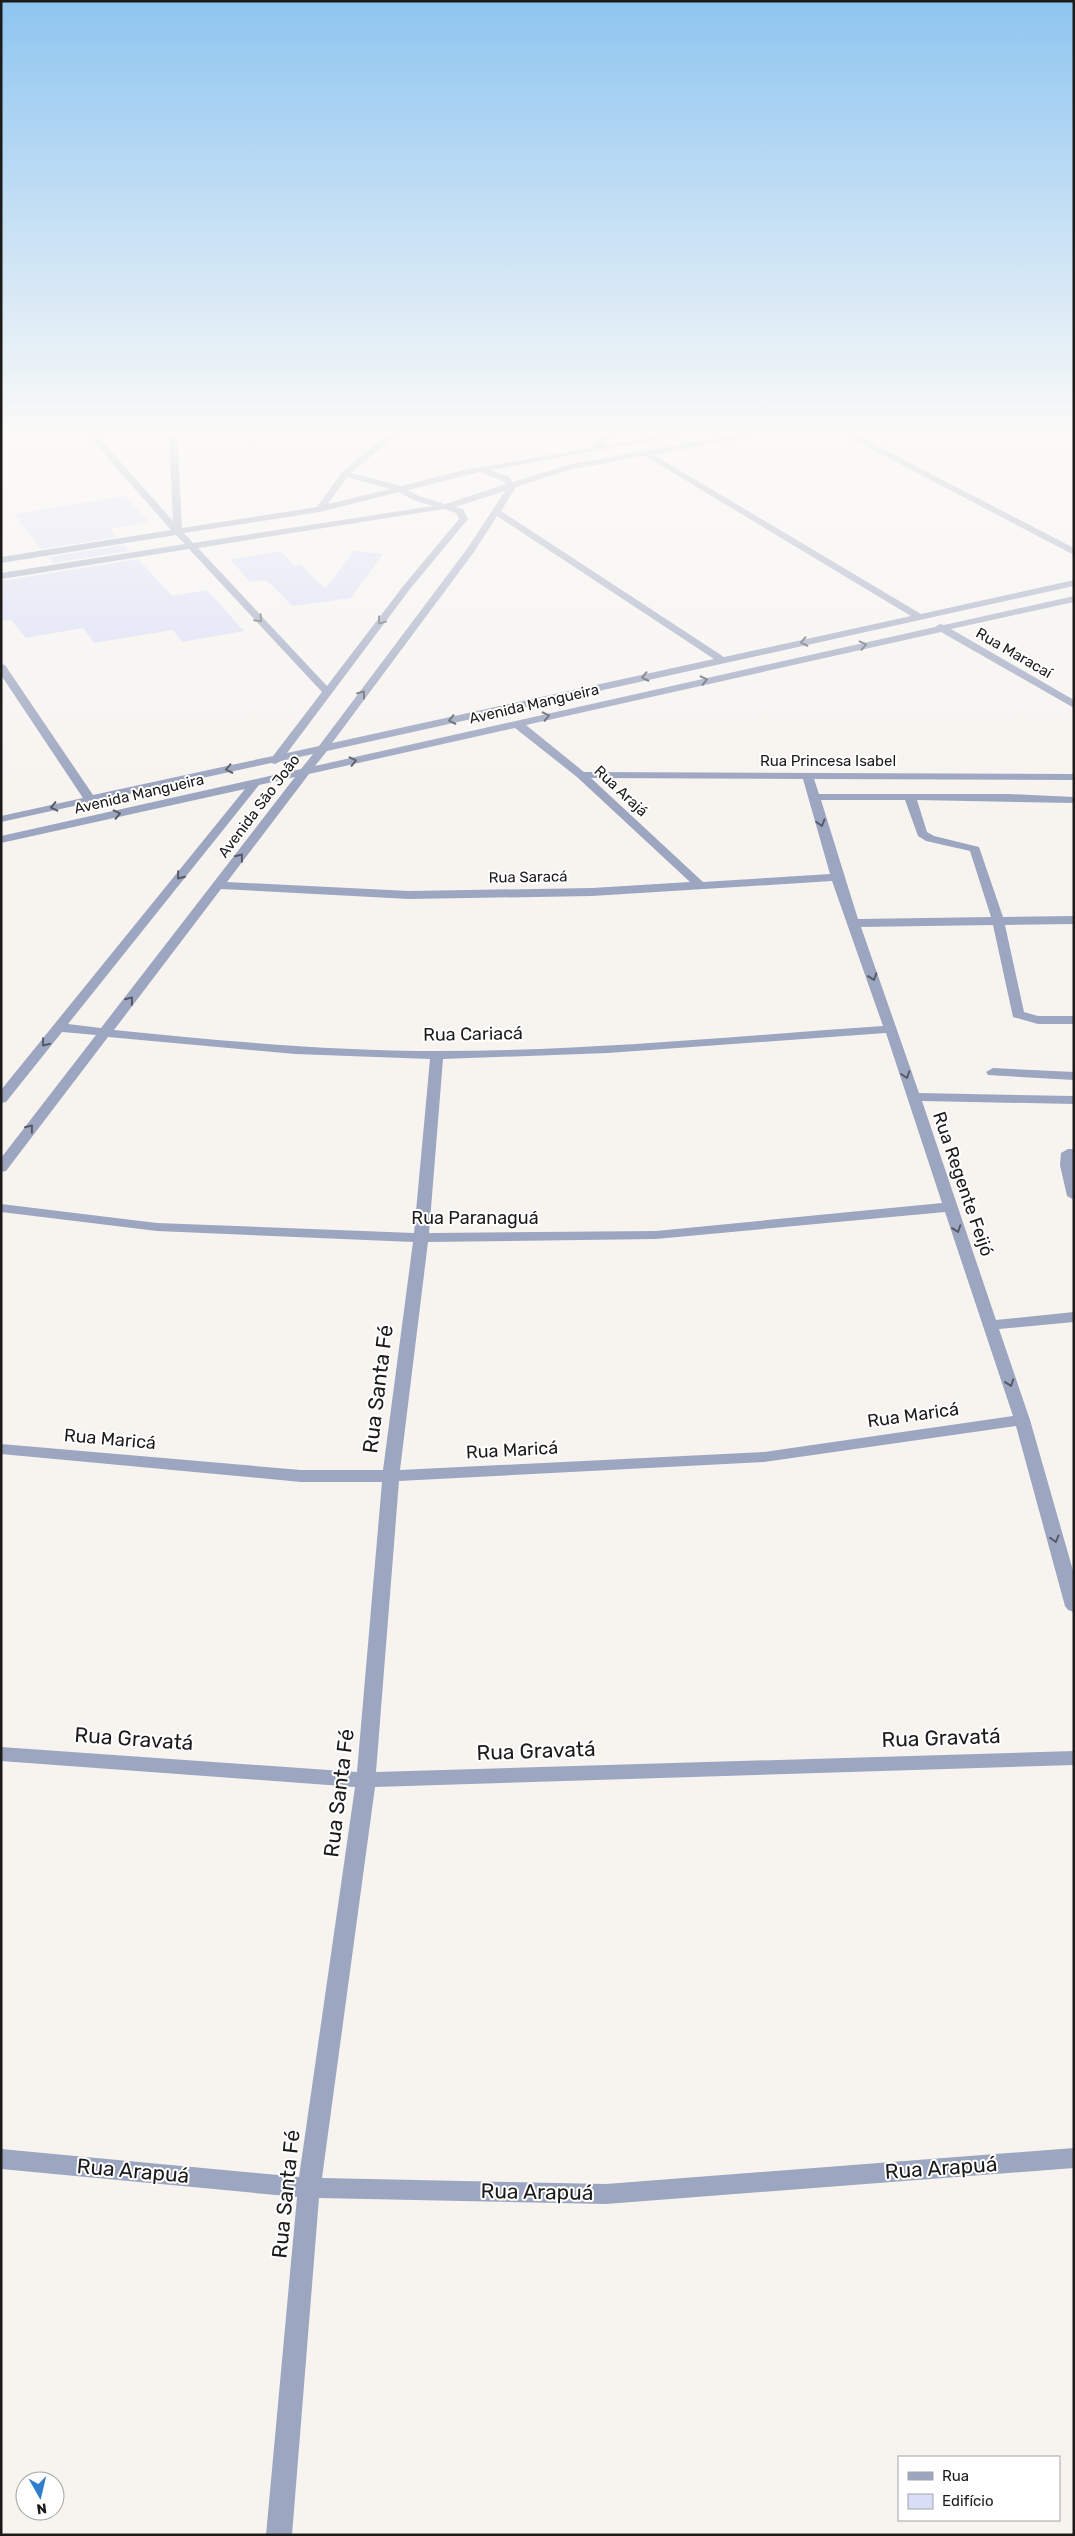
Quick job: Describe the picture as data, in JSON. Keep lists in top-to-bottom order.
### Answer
{
  "streets": {
    "street": [
      "Rua Maracaí",
      "Avenida Mangueira",
      "Rua Princesa Isabel",
      "Rua Arajá",
      "Avenida São João",
      "Rua Saracá",
      "Rua Cariacá",
      "Rua Regente Feijó",
      "Rua Paranaguá",
      "Rua Santa Fé",
      "Rua Maricá",
      "Rua Gravatá",
      "Rua Arapuá"
    ]
  },
  "crossings": [
    ["Rua Maracaí", "Avenida Mangueira"],
    ["Avenida Mangueira", "Rua Arajá"],
    ["Avenida Mangueira", "Avenida São João"],
    ["Rua Princesa Isabel", "Rua Arajá"],
    ["Rua Princesa Isabel", "Rua Regente Feijó"],
    ["Rua Arajá", "Rua Saracá"],
    ["Avenida São João", "Rua Saracá"],
    ["Avenida São João", "Rua Cariacá"],
    ["Rua Saracá", "Rua Regente Feijó"],
    ["Rua Cariacá", "Rua Regente Feijó"],
    ["Rua Cariacá", "Rua Santa Fé"],
    ["Rua Regente Feijó", "Rua Paranaguá"],
    ["Rua Regente Feijó", "Rua Maricá"],
    ["Rua Paranaguá", "Rua Santa Fé"],
    ["Rua Santa Fé", "Rua Maricá"],
    ["Rua Santa Fé", "Rua Gravatá"],
    ["Rua Santa Fé", "Rua Arapuá"]
  ],
  "one_way": ["Rua Regente Feijó"],
  "legend": ["Rua", "Edifício"],
  "north": "bottom"
}
